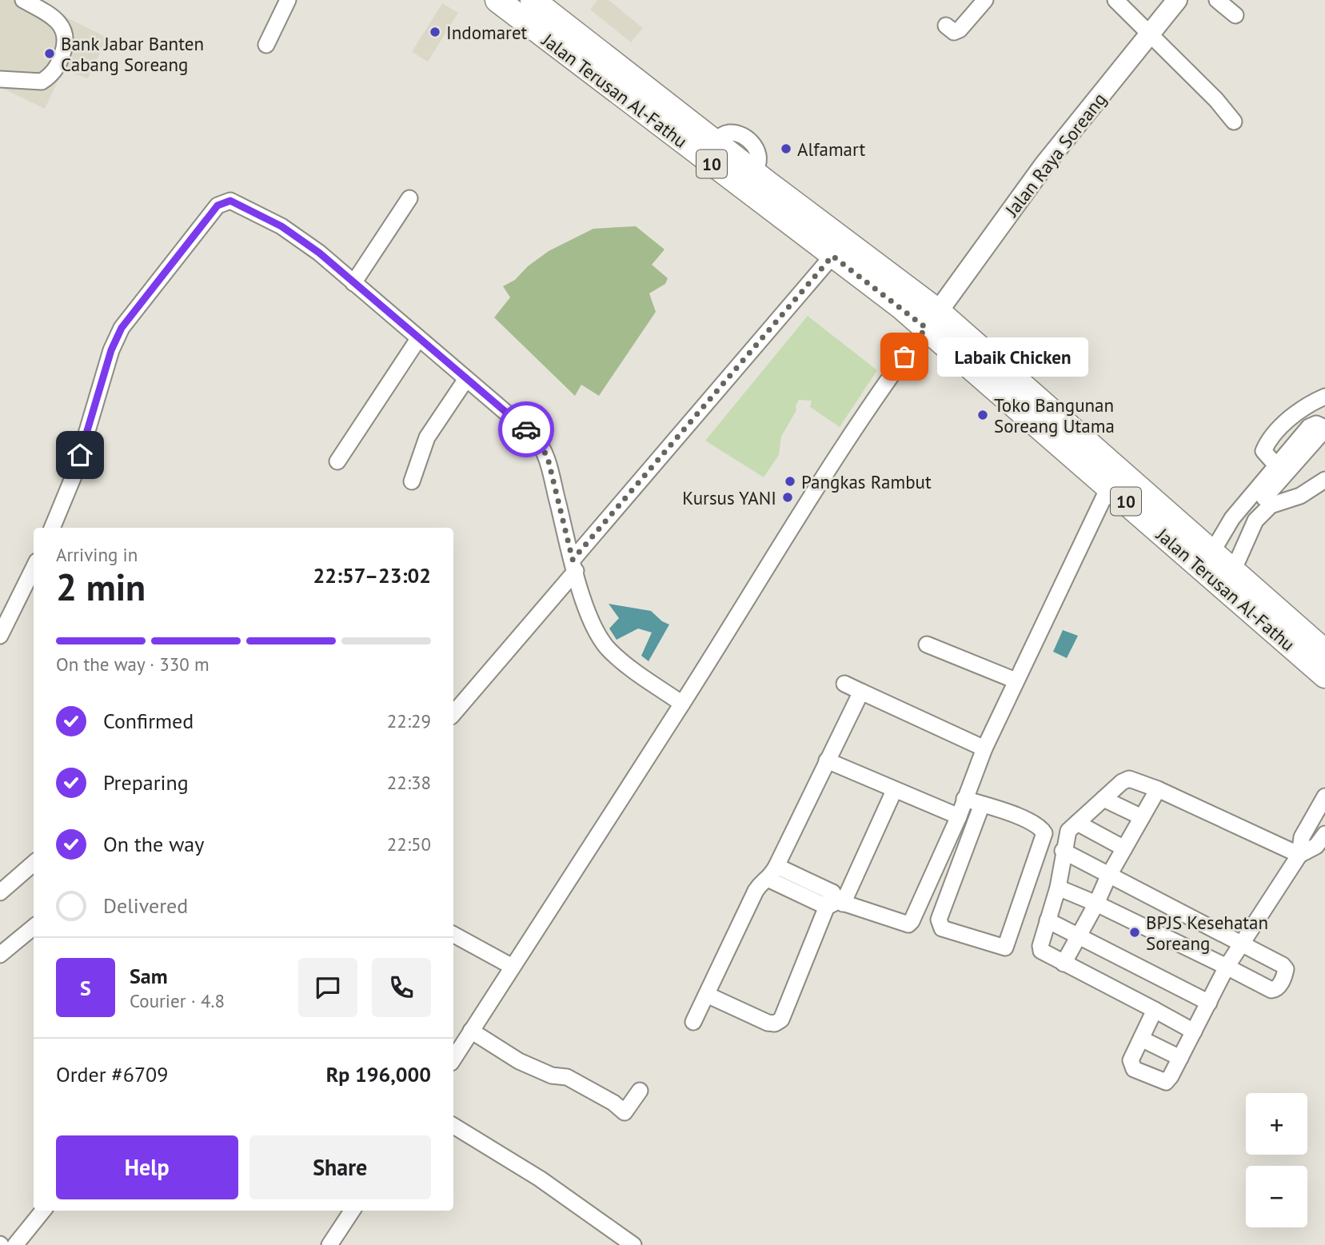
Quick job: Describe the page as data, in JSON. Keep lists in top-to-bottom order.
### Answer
{
  "streets": {
    "highway": ["Jalan Terusan Al-Fathu", "10"],
    "main road": ["Jalan Raya Soreang"]
  },
  "crossings": [
    ["Jalan Terusan Al-Fathu", "Jalan Raya Soreang"]
  ],
  "places": [
    "Indomaret",
    "Bank Jabar Banten Cabang Soreang",
    "Alfamart",
    "Labaik Chicken",
    "Toko Bangunan Soreang Utama",
    "Pangkas Rambut",
    "Kursus YANI",
    "BPJS Kesehatan Soreang"
  ],
  "page": {
    "bubble": "Labaik Chicken",
    "heading": ["2 min", "Arriving in", "22:57–23:02"],
    "panel": [
      "Sam",
      "Courier · 4.8",
      "Order #6709",
      "Rp 196,000"
    ],
    "bar": "On the way · 330 m",
    "list": [
      ["Confirmed", "22:29"],
      ["Preparing", "22:38"],
      ["On the way", "22:50"],
      "Delivered"
    ],
    "round": "S",
    "map_buttons": ["+", "−"],
    "buttons": ["Help", "Share"]
  }
}
